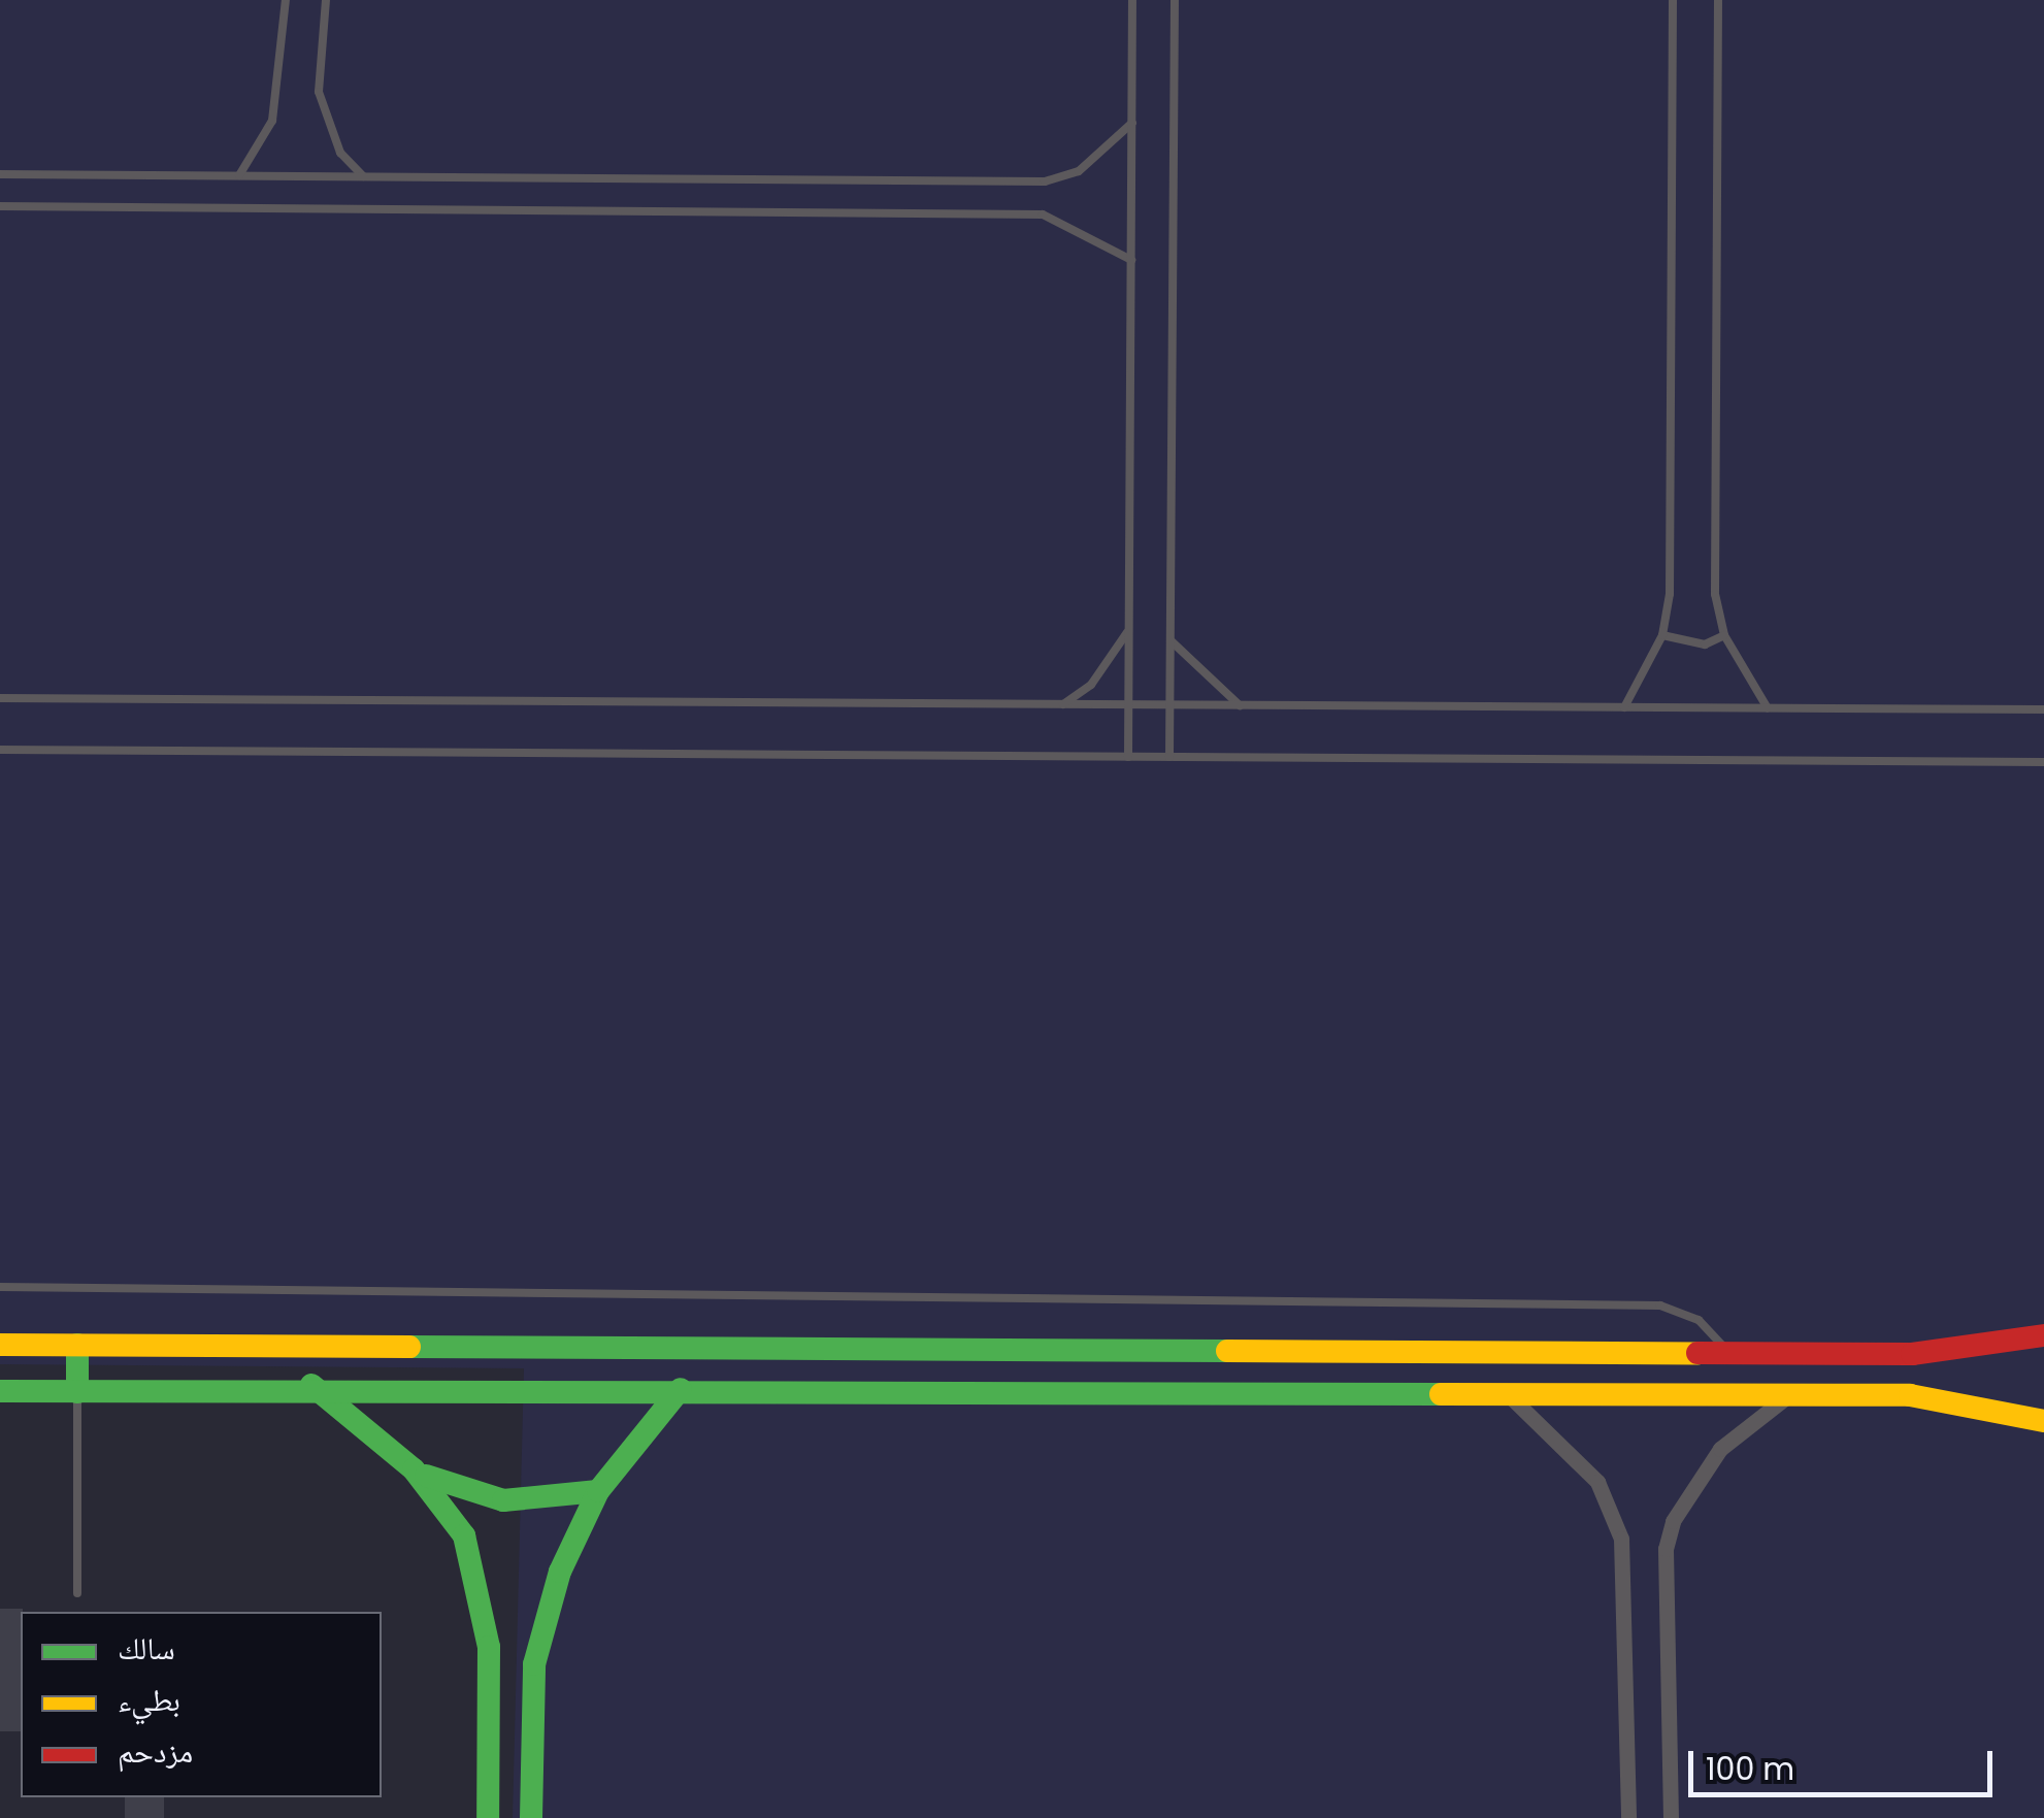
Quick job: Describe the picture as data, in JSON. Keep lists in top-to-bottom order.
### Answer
{
  "legend": ["سالك", "بطيء", "مزدحم"],
  "scale_bar": "100 m"
}
